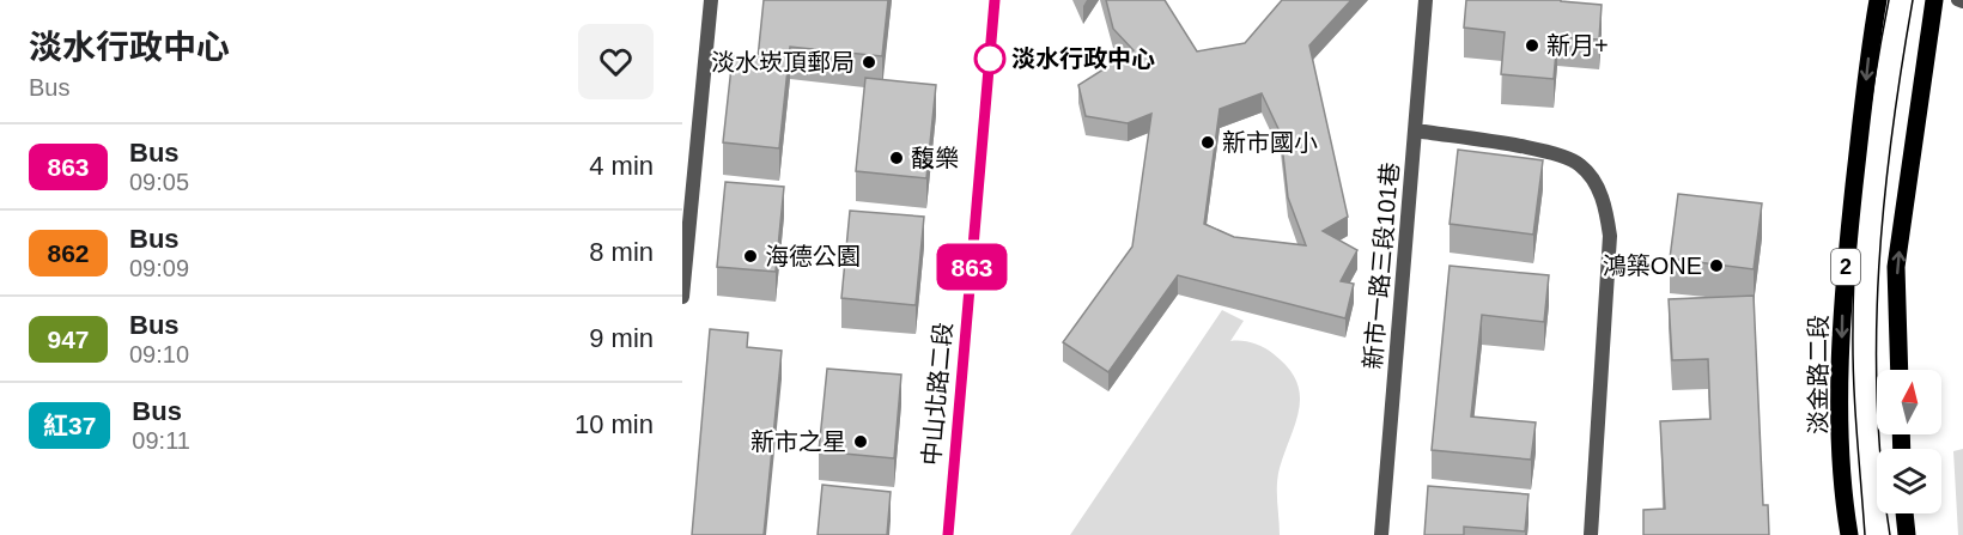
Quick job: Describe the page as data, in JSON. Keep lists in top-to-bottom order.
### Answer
{
  "streets": {
    "main road": ["2", "淡金路二段"],
    "street": ["新市一路三段101巷", "中山北路二段"]
  },
  "places": [
    "新月+",
    "淡水行政中心",
    "淡水崁頂郵局",
    "新市國小",
    "馥樂",
    "海德公園",
    "鴻築ONE",
    "新市之星"
  ],
  "lines": ["bus line 863"],
  "north": "top",
  "page": {
    "heading": ["淡水行政中心", "Bus"],
    "on_map": "863",
    "list": [
      {
        "mark": "863",
        "name": "Bus",
        "note": "09:05",
        "value": "4 min"
      },
      {
        "mark": "862",
        "name": "Bus",
        "note": "09:09",
        "value": "8 min"
      },
      {
        "mark": "947",
        "name": "Bus",
        "note": "09:10",
        "value": "9 min"
      },
      {
        "mark": "紅37",
        "name": "Bus",
        "note": "09:11",
        "value": "10 min"
      }
    ]
  }
}
